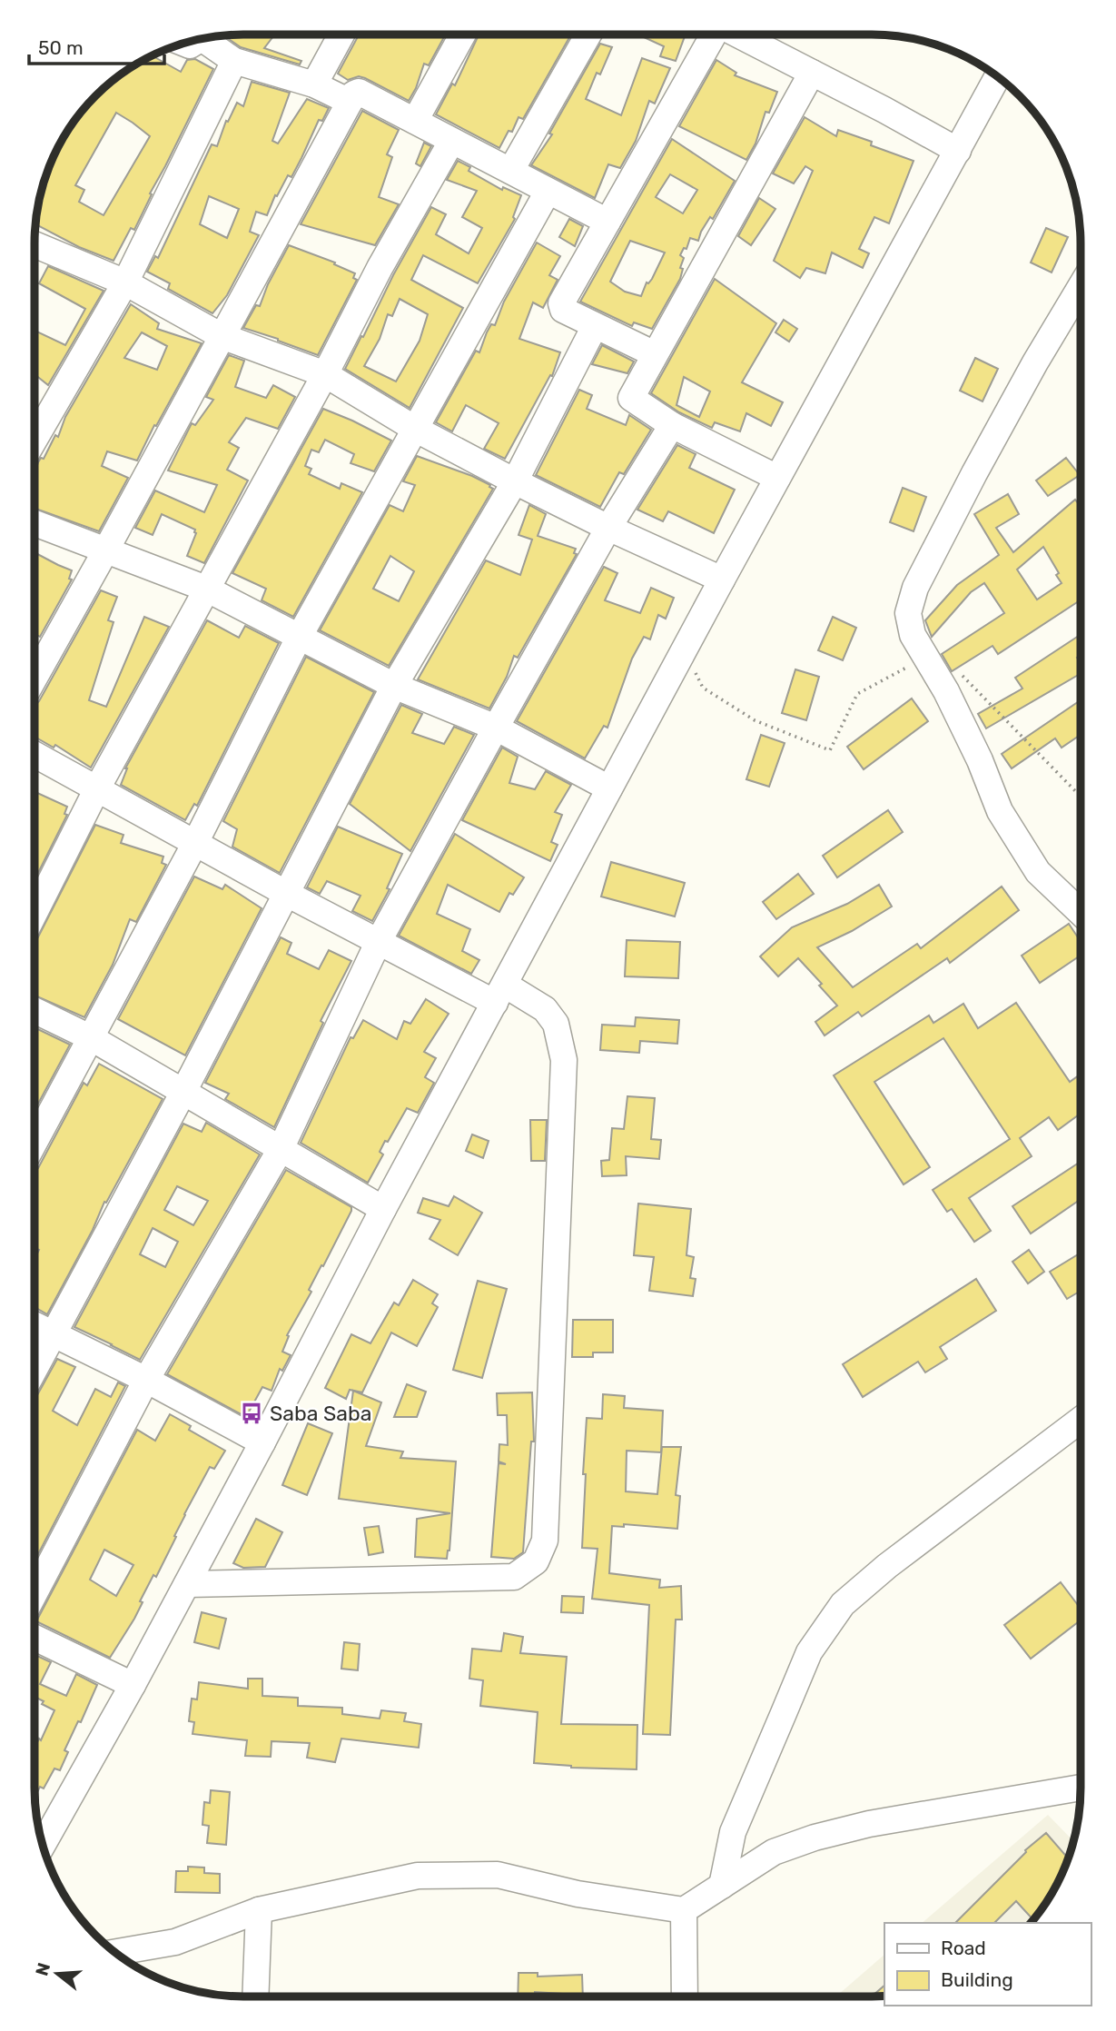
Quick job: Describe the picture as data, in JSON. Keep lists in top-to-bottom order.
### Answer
{
  "places": {
    "bus stop": ["Saba Saba"]
  },
  "legend": ["Road", "Building"],
  "scale_bar": "50 m",
  "north": "left"
}
